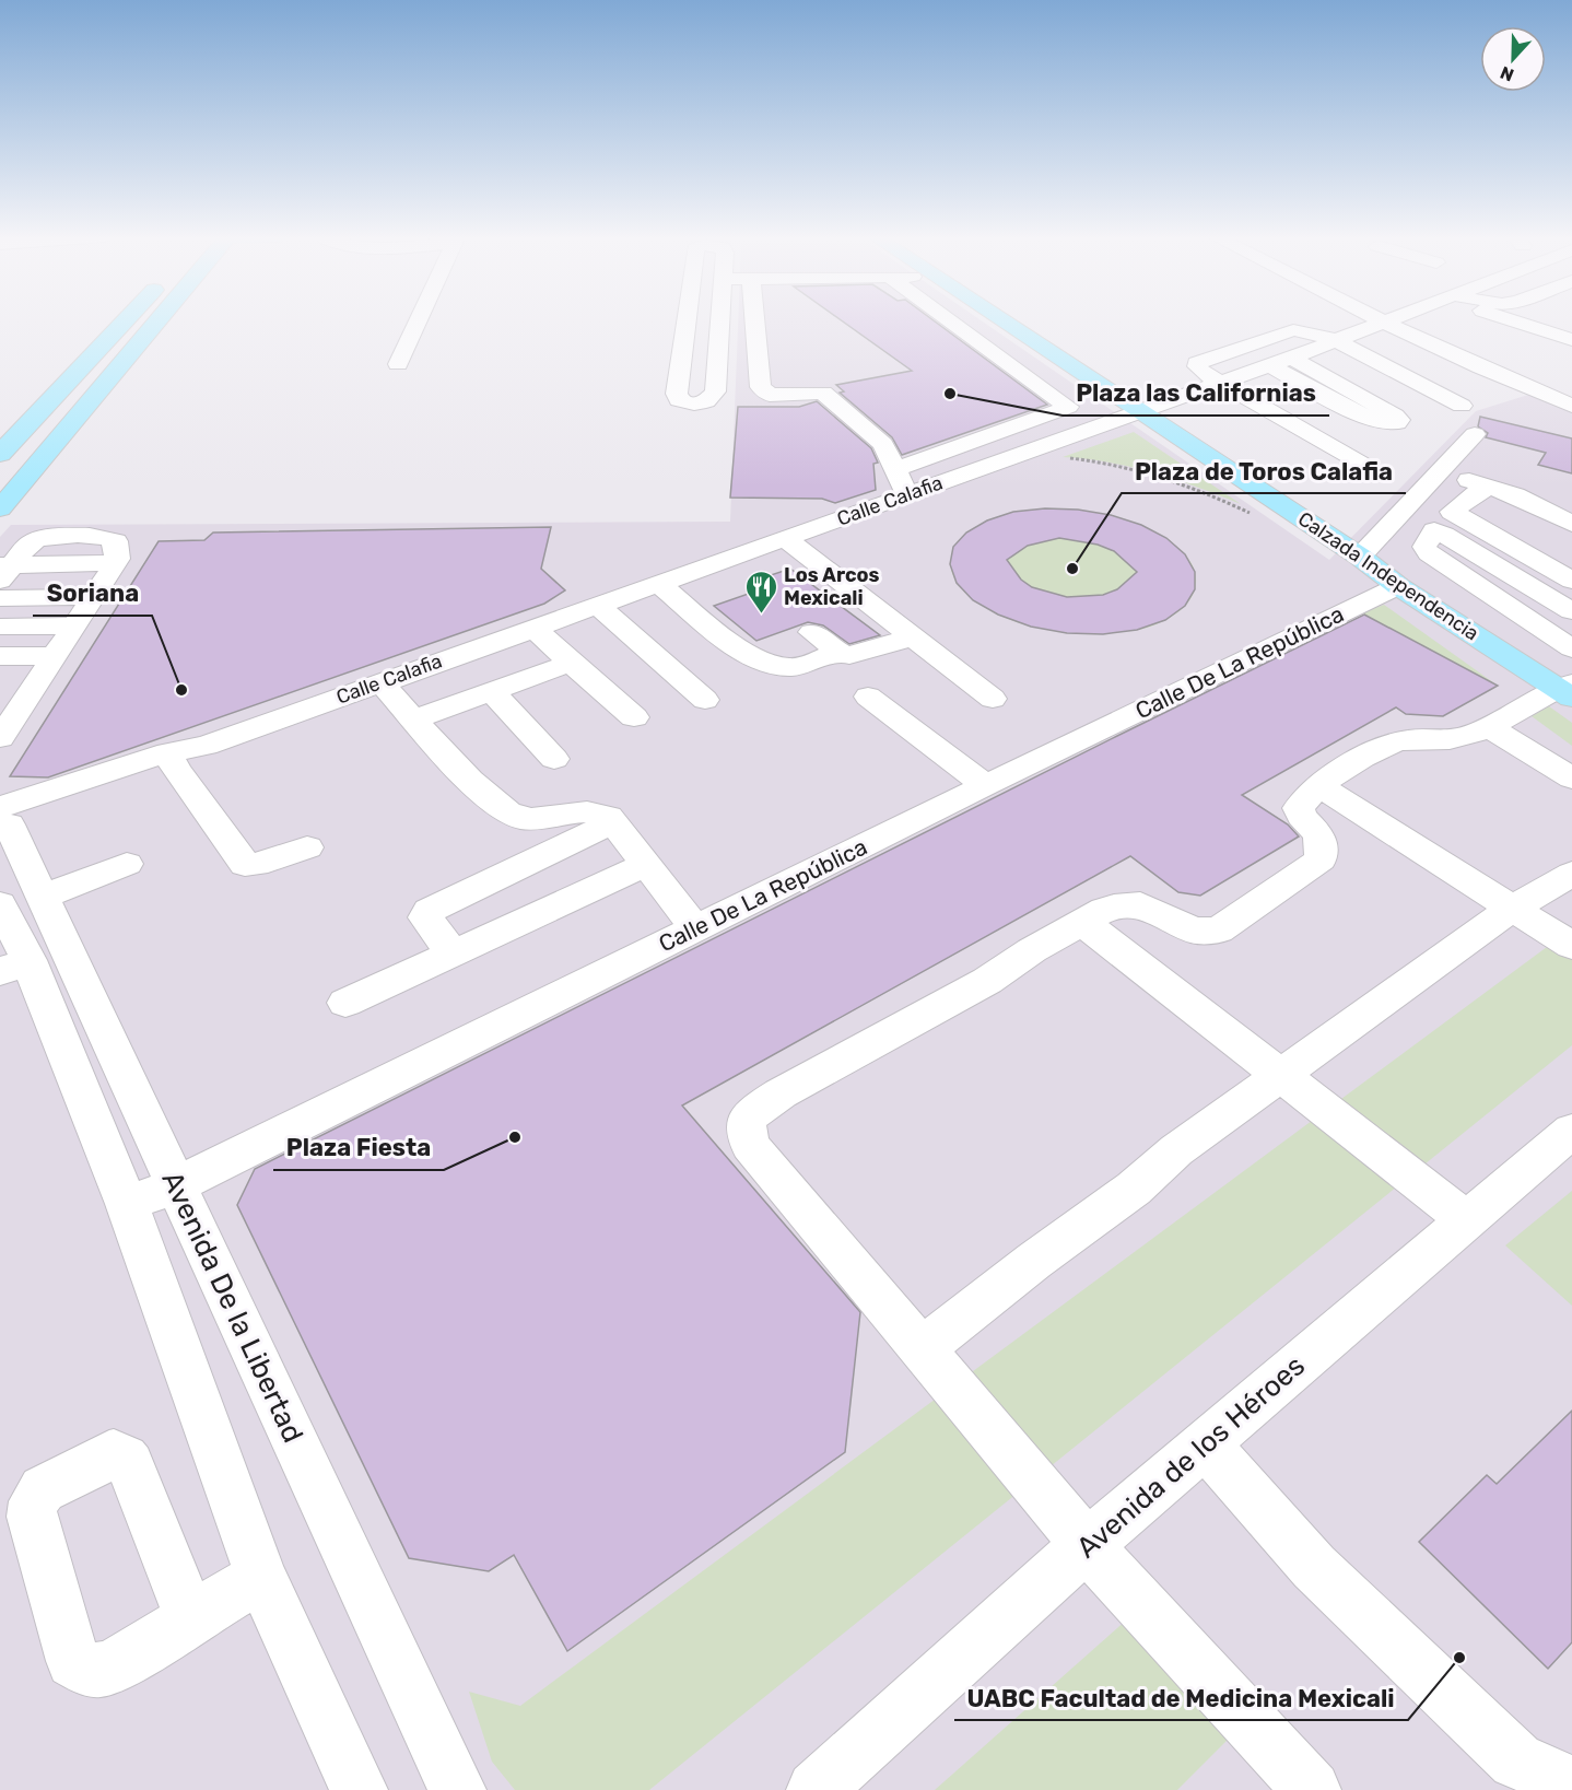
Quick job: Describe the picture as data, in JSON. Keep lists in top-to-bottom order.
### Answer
{
  "streets": {
    "main road": ["Calzada Independencia"],
    "street": [
      "Calle Calafia",
      "Calle De La República",
      "Avenida De la Libertad",
      "Avenida de los Héroes"
    ]
  },
  "crossings": [
    ["Calle Calafia", "Calzada Independencia"],
    ["Calle Calafia", "Avenida De la Libertad"],
    ["Calzada Independencia", "Calle De La República"],
    ["Calle De La República", "Avenida De la Libertad"]
  ],
  "places": {
    "other": [
      "Plaza las Californias",
      "Plaza de Toros Calafia",
      "Soriana",
      "Plaza Fiesta",
      "UABC Facultad de Medicina Mexicali"
    ],
    "restaurant": ["Los Arcos Mexicali"]
  },
  "north": "bottom"
}
